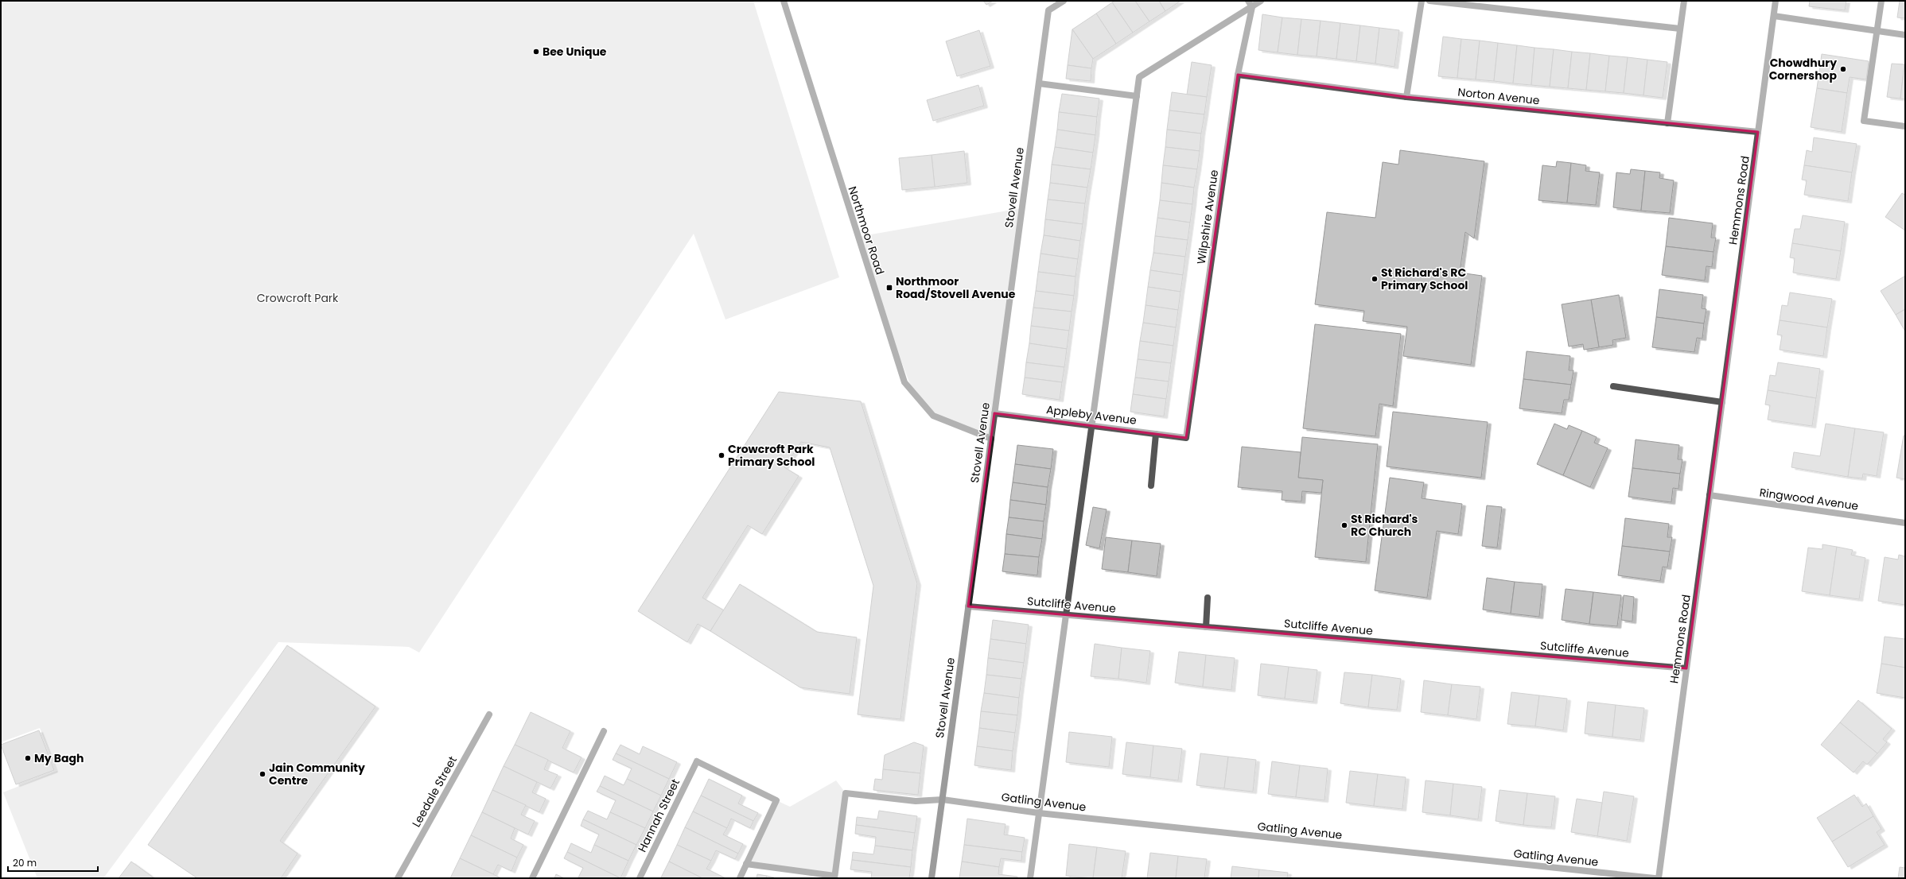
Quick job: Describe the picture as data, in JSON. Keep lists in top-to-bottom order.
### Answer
{
  "streets": {
    "street": [
      "Norton Avenue",
      "Stovell Avenue",
      "Hemmons Road",
      "Wilpshire Avenue",
      "Northmoor Road",
      "Appleby Avenue",
      "Ringwood Avenue",
      "Sutcliffe Avenue",
      "Leedale Street",
      "Gatling Avenue",
      "Hannah Street"
    ]
  },
  "crossings": [
    ["Norton Avenue", "Hemmons Road"],
    ["Norton Avenue", "Wilpshire Avenue"],
    ["Stovell Avenue", "Northmoor Road"],
    ["Stovell Avenue", "Appleby Avenue"],
    ["Stovell Avenue", "Sutcliffe Avenue"],
    ["Stovell Avenue", "Gatling Avenue"],
    ["Hemmons Road", "Ringwood Avenue"],
    ["Hemmons Road", "Sutcliffe Avenue"],
    ["Wilpshire Avenue", "Appleby Avenue"]
  ],
  "parks": ["Crowcroft Park"],
  "places": {
    "other": [
      "Bee Unique",
      "Chowdhury Cornershop",
      "St Richard's RC Primary School",
      "Crowcroft Park Primary School",
      "St Richard's RC Church",
      "My Bagh",
      "Jain Community Centre"
    ],
    "transit": ["Northmoor Road/Stovell Avenue"]
  },
  "scale_bar": "20 m"
}
